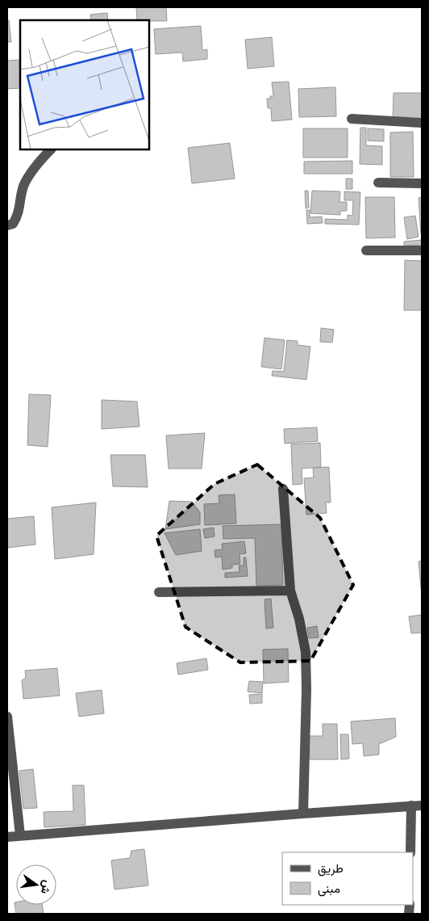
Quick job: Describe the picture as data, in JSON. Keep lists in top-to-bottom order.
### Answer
{
  "legend": ["طريق", "مبنى"],
  "north": "right"
}
